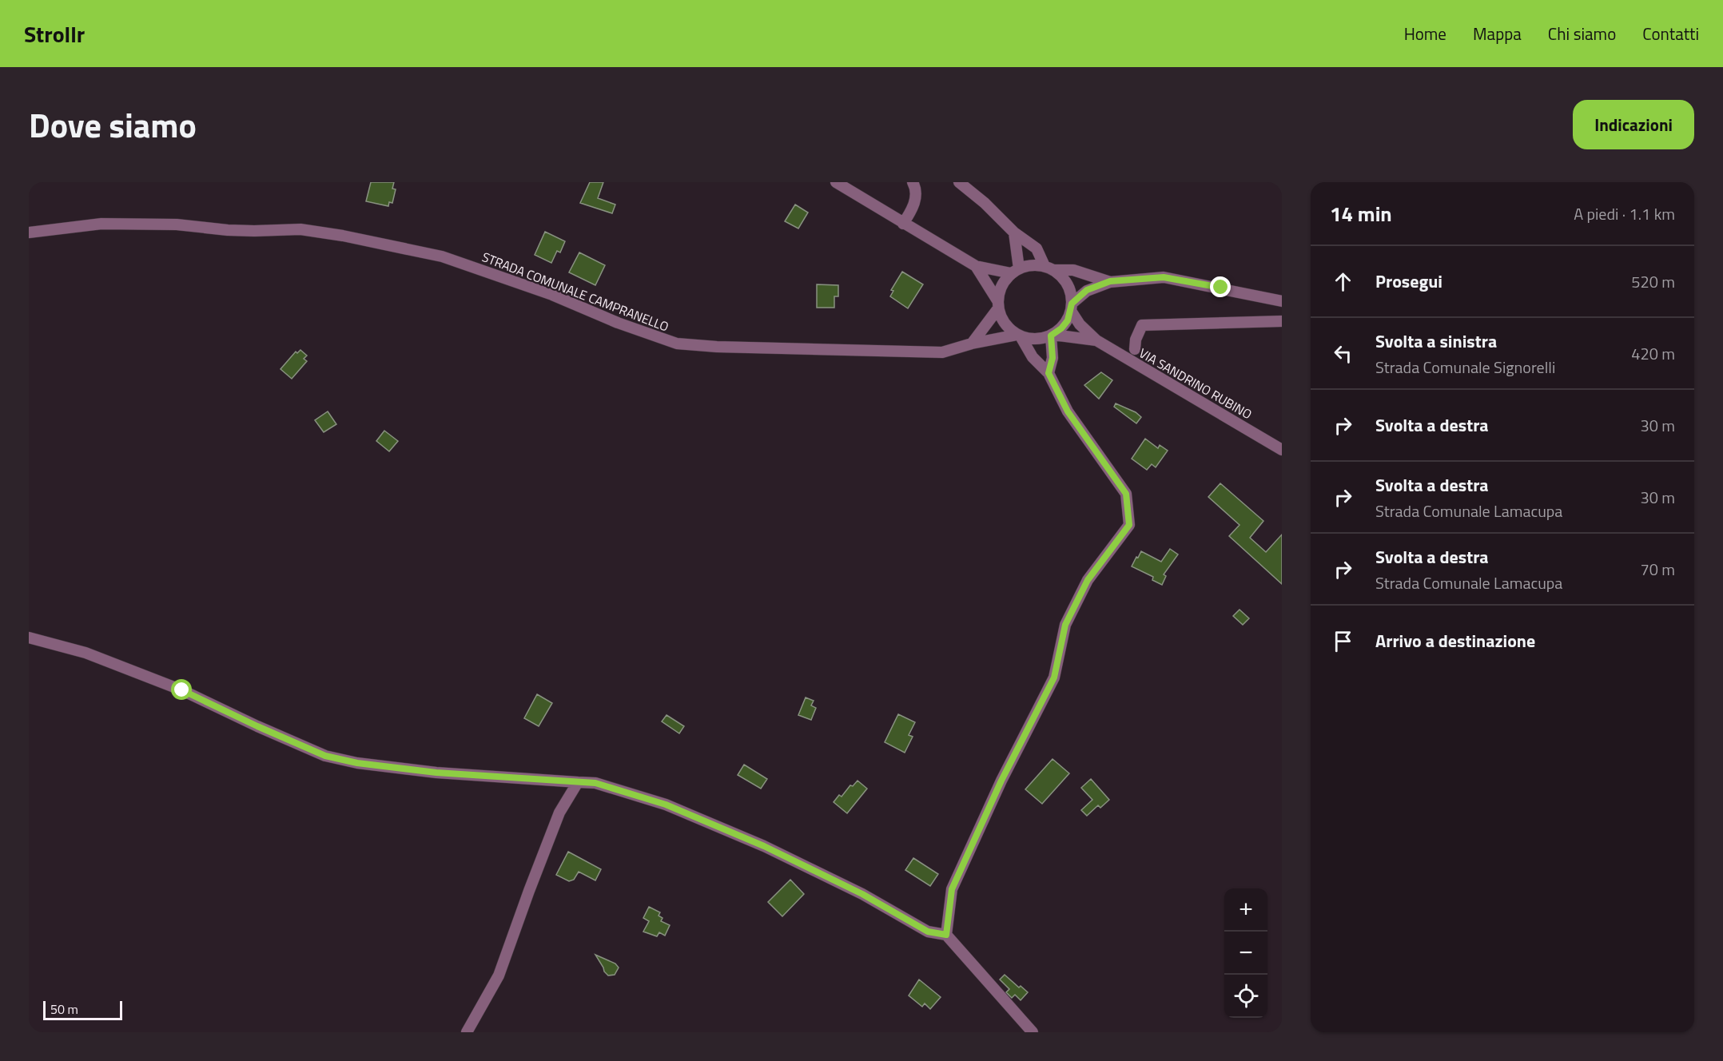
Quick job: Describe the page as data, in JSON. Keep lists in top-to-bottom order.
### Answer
{
  "streets": {
    "street": ["STRADA COMUNALE CAMPRANELLO", "VIA SANDRINO RUBINO"]
  },
  "crossings": [
    ["STRADA COMUNALE CAMPRANELLO", "VIA SANDRINO RUBINO"]
  ],
  "scale_bar": "50 m",
  "page": {
    "header": "Strollr",
    "nav": [
      "Home",
      "Mappa",
      "Chi siamo",
      "Contatti"
    ],
    "title": "Dove siamo",
    "buttons": "Indicazioni",
    "heading": ["14 min", "A piedi · 1.1 km"],
    "list": [
      ["Prosegui", "520 m"],
      ["Svolta a sinistra", "Strada Comunale Signorelli", "420 m"],
      ["Svolta a destra", "30 m"],
      ["Svolta a destra", "Strada Comunale Lamacupa", "30 m"],
      ["Svolta a destra", "Strada Comunale Lamacupa", "70 m"],
      "Arrivo a destinazione"
    ],
    "map_buttons": ["+", "−"],
    "scale": "50 m"
  }
}
